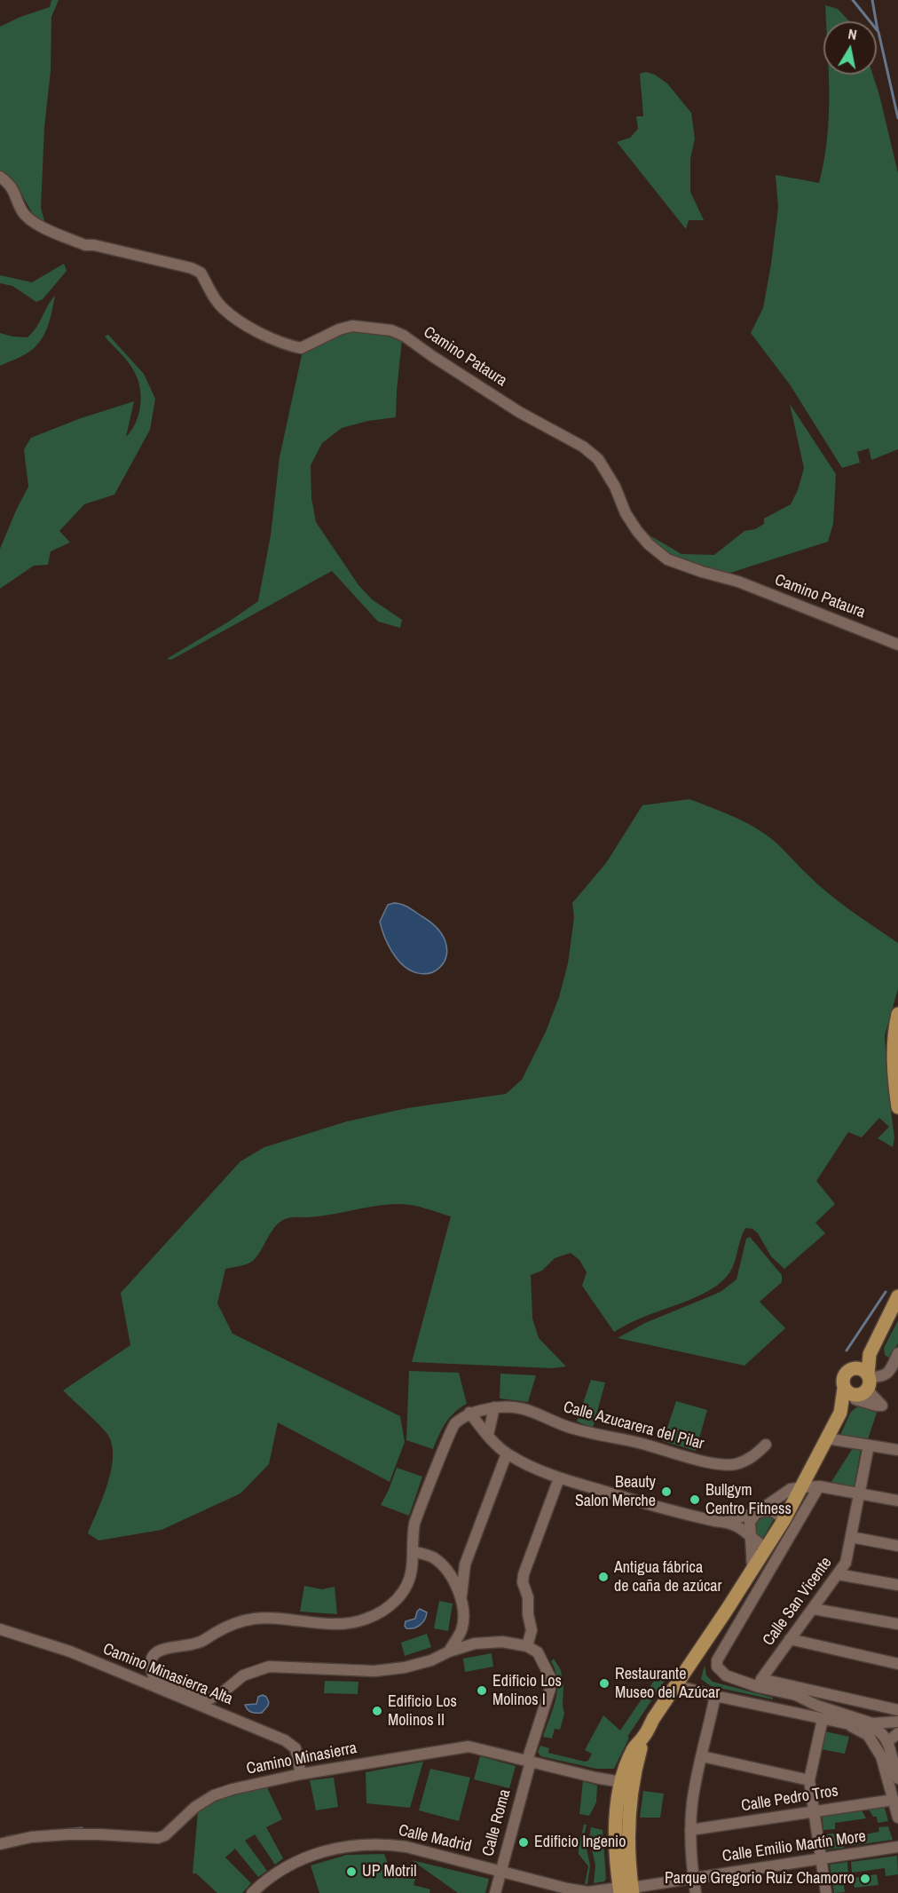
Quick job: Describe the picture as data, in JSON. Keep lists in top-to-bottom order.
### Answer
{
  "streets": {
    "street": [
      "Camino Pataura",
      "Calle Azucarera del Pilar",
      "Calle San Vicente",
      "Camino Minasierra Alta",
      "Camino Minasierra",
      "Calle Pedro Tros",
      "Calle Roma",
      "Calle Madrid",
      "Calle Emilio Martín More"
    ]
  },
  "crossings": [
    ["Camino Minasierra Alta", "Camino Minasierra"],
    ["Camino Minasierra", "Calle Roma"],
    ["Calle Roma", "Calle Madrid"],
    ["Calle Madrid", "Calle Emilio Martín More"]
  ],
  "places": [
    "Beauty Salon Merche",
    "Bullgym Centro Fitness",
    "Antigua fábrica de caña de azúcar",
    "Restaurante Museo del Azúcar",
    "Edificio Los Molinos I",
    "Edificio Los Molinos II",
    "Edificio Ingenio",
    "UP Motril",
    "Parque Gregorio Ruiz Chamorro"
  ],
  "north": "top"
}
